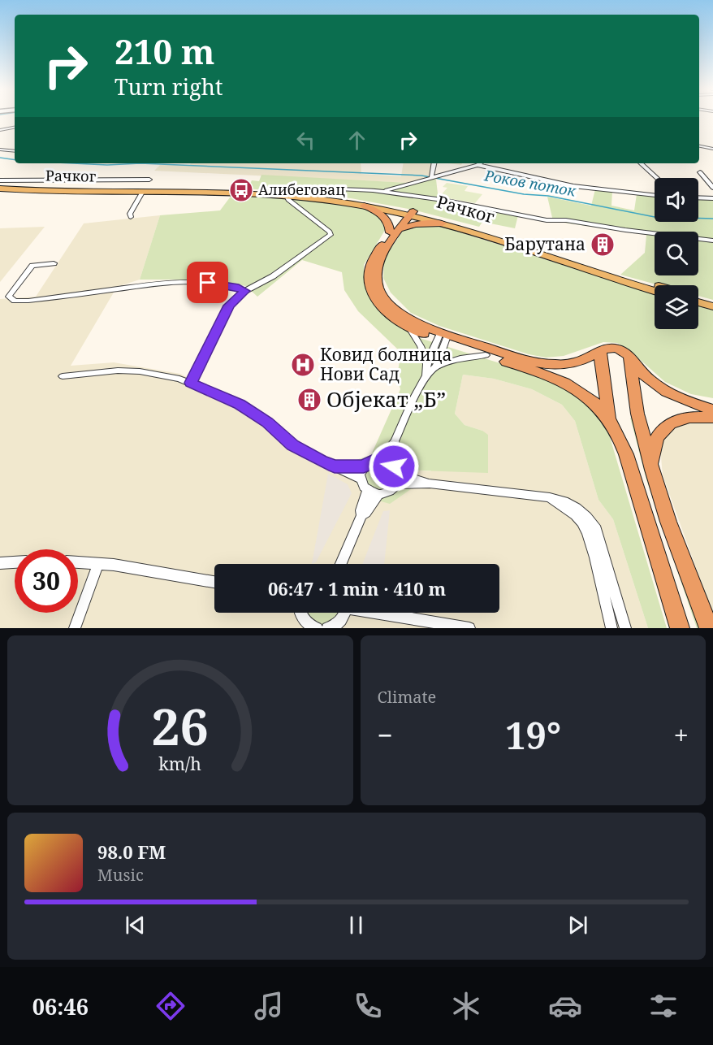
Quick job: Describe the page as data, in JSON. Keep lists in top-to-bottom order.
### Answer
{
  "streets": {
    "main road": ["Рачког"]
  },
  "water": ["Роков поток"],
  "places": {
    "bus stop": ["Алибеговац"],
    "building": ["Барутана", "Објекат „Б”"],
    "hospital": ["Ковид болница Нови Сад"]
  },
  "page": {
    "turn": ["210 m", "Turn right"],
    "limit": "30",
    "trip": "06:47 · 1 min · 410 m",
    "tile": "Climate",
    "heat": ["−", "19°", "+"],
    "song": ["98.0 FM", "Music"],
    "tabs": "06:46",
    "gauge": ["26", "km/h"]
  }
}
